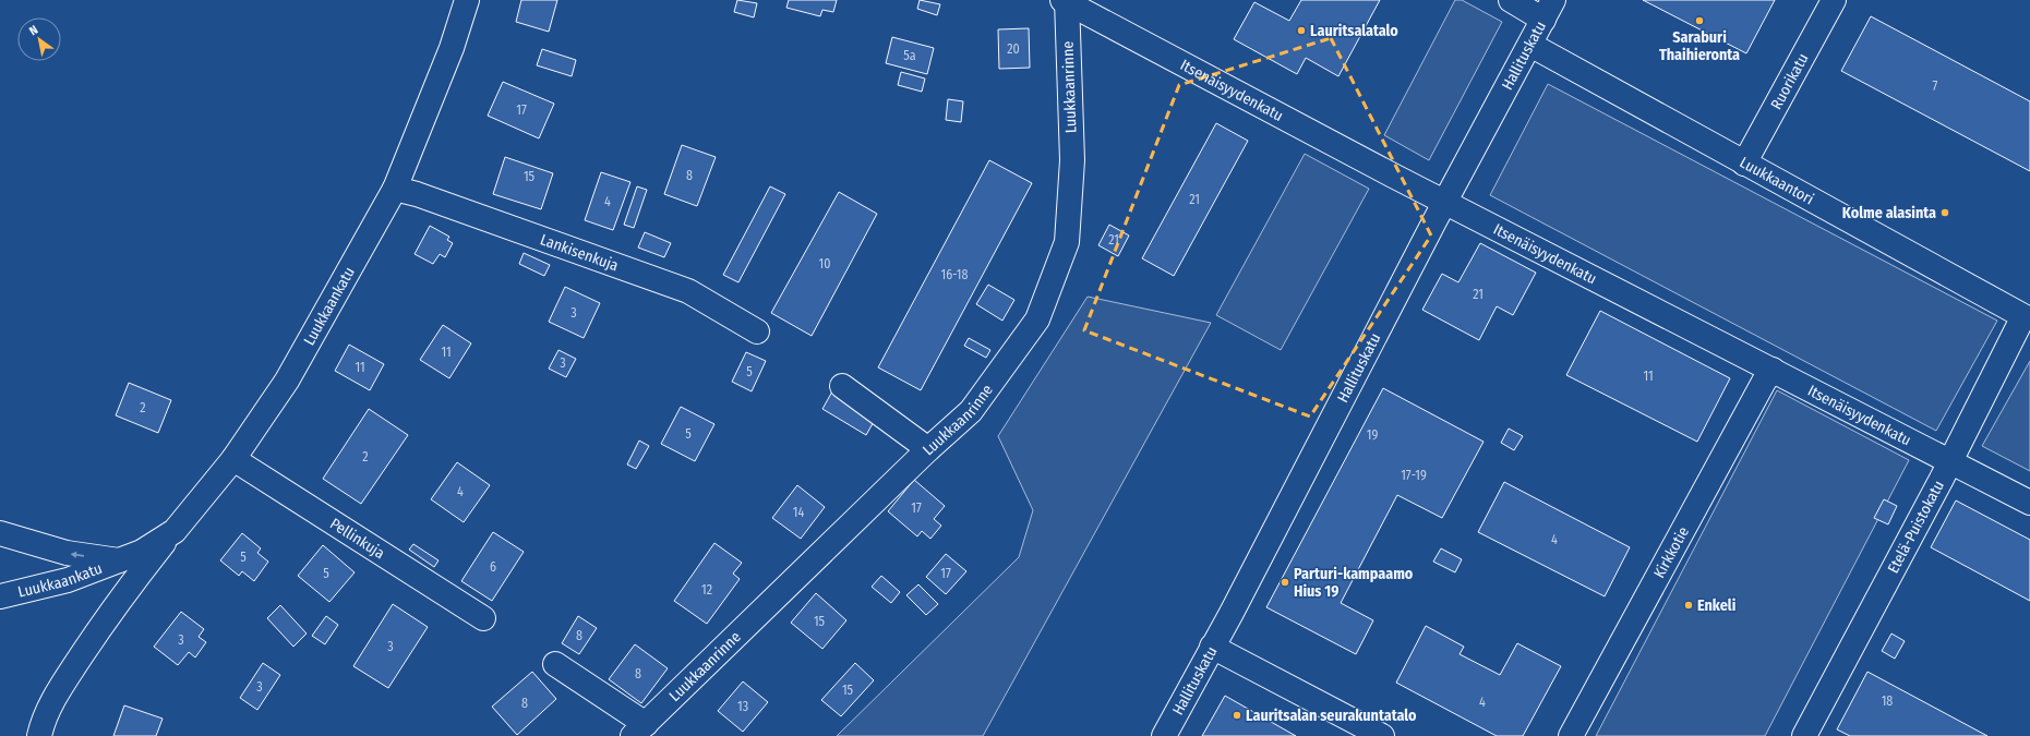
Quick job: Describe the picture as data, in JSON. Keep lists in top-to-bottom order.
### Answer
{
  "streets": {
    "street": [
      "Hallituskatu",
      "Ruorikatu",
      "Luukkaanrinne",
      "Itsenäisyydenkatu",
      "Luukkaantori",
      "Lankisenkuja",
      "Luukkaankatu",
      "Etelä-Puistokatu",
      "Pellinkuja",
      "Kirkkotie"
    ]
  },
  "crossings": [
    ["Hallituskatu", "Itsenäisyydenkatu"],
    ["Hallituskatu", "Luukkaantori"],
    ["Ruorikatu", "Luukkaantori"],
    ["Luukkaanrinne", "Itsenäisyydenkatu"],
    ["Itsenäisyydenkatu", "Etelä-Puistokatu"],
    ["Itsenäisyydenkatu", "Kirkkotie"],
    ["Luukkaantori", "Etelä-Puistokatu"],
    ["Lankisenkuja", "Luukkaankatu"],
    ["Luukkaankatu", "Pellinkuja"]
  ],
  "places": [
    "Saraburi Thaihieronta",
    "Lauritsalatalo",
    "Kolme alasinta",
    "Parturi-kampaamo Hius 19",
    "Enkeli",
    "Lauritsalan seurakuntatalo"
  ],
  "house_numbers": [
    "20",
    "5a",
    "7",
    "17",
    "8",
    "15",
    "21",
    "4",
    "21",
    "10",
    "16-18",
    "21",
    "3",
    "11",
    "3",
    "11",
    "5",
    "11",
    "2",
    "5",
    "19",
    "2",
    "17-19",
    "4",
    "17",
    "14",
    "4",
    "5",
    "6",
    "5",
    "17",
    "12",
    "15",
    "8",
    "3",
    "3",
    "8",
    "3",
    "15",
    "18",
    "4",
    "8",
    "13"
  ],
  "north": "top left"
}
